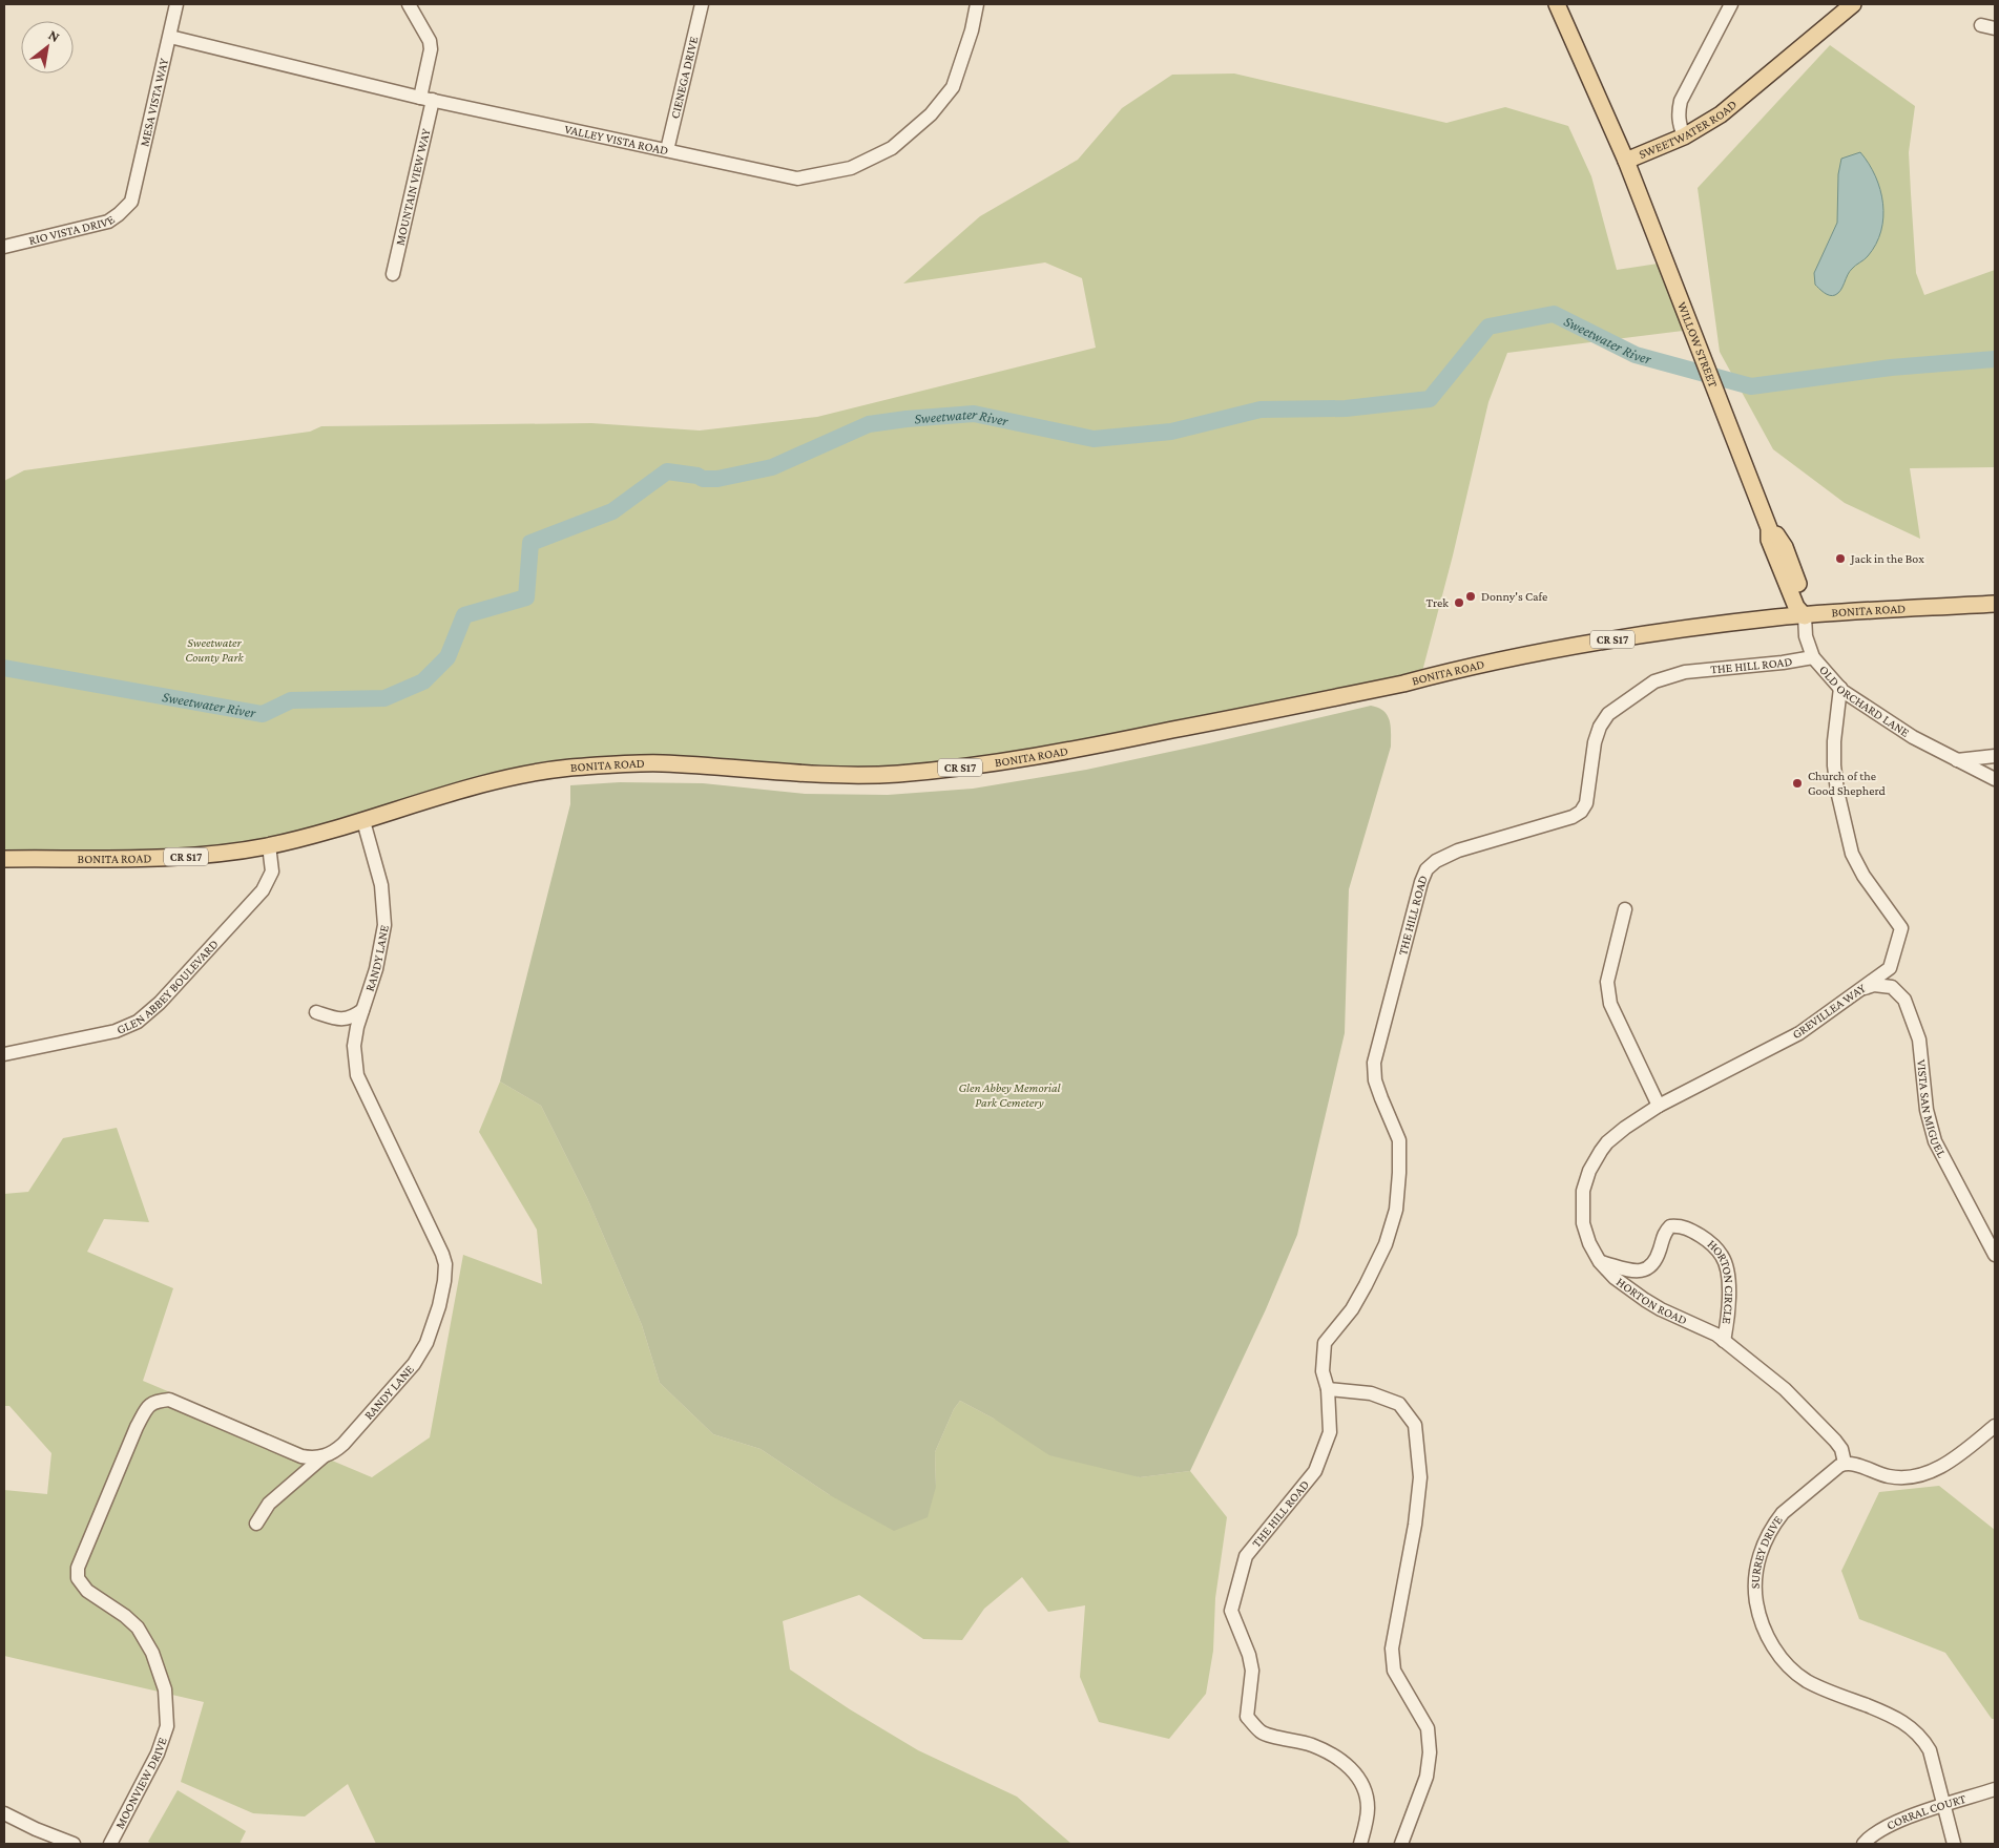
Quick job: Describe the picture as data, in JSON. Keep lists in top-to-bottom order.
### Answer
{
  "streets": {
    "main road": [
      "SWEETWATER ROAD",
      "WILLOW STREET",
      "BONITA ROAD",
      "CR S17"
    ],
    "street": [
      "CIENEGA DRIVE",
      "MESA VISTA WAY",
      "VALLEY VISTA ROAD",
      "MOUNTAIN VIEW WAY",
      "RIO VISTA DRIVE",
      "THE HILL ROAD",
      "OLD ORCHARD LANE",
      "RANDY LANE",
      "GLEN ABBEY BOULEVARD",
      "GREVILLEA WAY",
      "VISTA SAN MIGUEL",
      "HORTON CIRCLE",
      "HORTON ROAD",
      "SURREY DRIVE",
      "MOONVIEW DRIVE",
      "CORRAL COURT"
    ]
  },
  "crossings": [
    ["CIENEGA DRIVE", "VALLEY VISTA ROAD"],
    ["MESA VISTA WAY", "VALLEY VISTA ROAD"],
    ["MESA VISTA WAY", "RIO VISTA DRIVE"],
    ["SWEETWATER ROAD", "WILLOW STREET"],
    ["VALLEY VISTA ROAD", "MOUNTAIN VIEW WAY"],
    ["WILLOW STREET", "BONITA ROAD"],
    ["WILLOW STREET", "OLD ORCHARD LANE"],
    ["BONITA ROAD", "OLD ORCHARD LANE"],
    ["BONITA ROAD", "RANDY LANE"],
    ["BONITA ROAD", "GLEN ABBEY BOULEVARD"],
    ["THE HILL ROAD", "OLD ORCHARD LANE"],
    ["OLD ORCHARD LANE", "GREVILLEA WAY"],
    ["RANDY LANE", "MOONVIEW DRIVE"],
    ["GREVILLEA WAY", "VISTA SAN MIGUEL"],
    ["GREVILLEA WAY", "HORTON ROAD"],
    ["HORTON CIRCLE", "HORTON ROAD"],
    ["HORTON ROAD", "SURREY DRIVE"],
    ["SURREY DRIVE", "CORRAL COURT"]
  ],
  "water": ["Sweetwater River"],
  "parks": ["Sweetwater County Park", "Glen Abbey Memorial Park Cemetery"],
  "places": [
    "Jack in the Box",
    "Donny's Cafe",
    "Trek",
    "Church of the Good Shepherd"
  ],
  "north": "top right"
}
